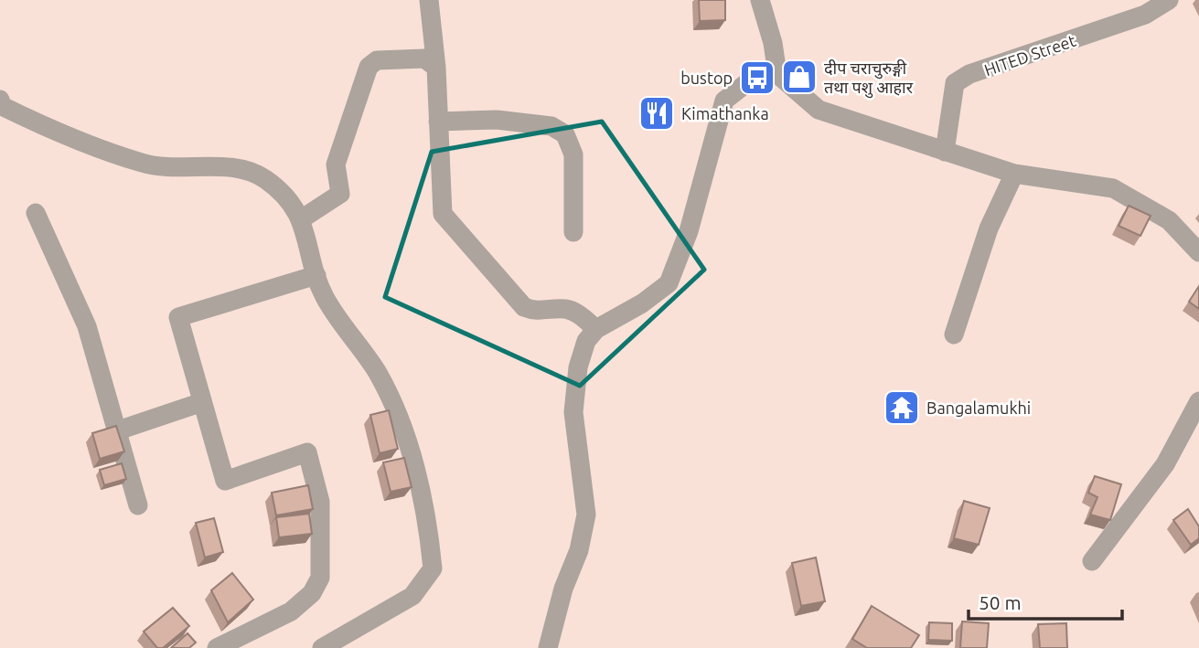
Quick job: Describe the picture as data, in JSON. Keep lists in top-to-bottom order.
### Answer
{
  "streets": {
    "street": ["HITED Street"]
  },
  "places": {
    "shop": ["दीप चराचुरुङ्गी तथा पशु आहार"],
    "bus stop": ["bustop"],
    "restaurant": ["Kimathanka"],
    "temple": ["Bangalamukhi"]
  },
  "scale_bar": "50 m"
}
